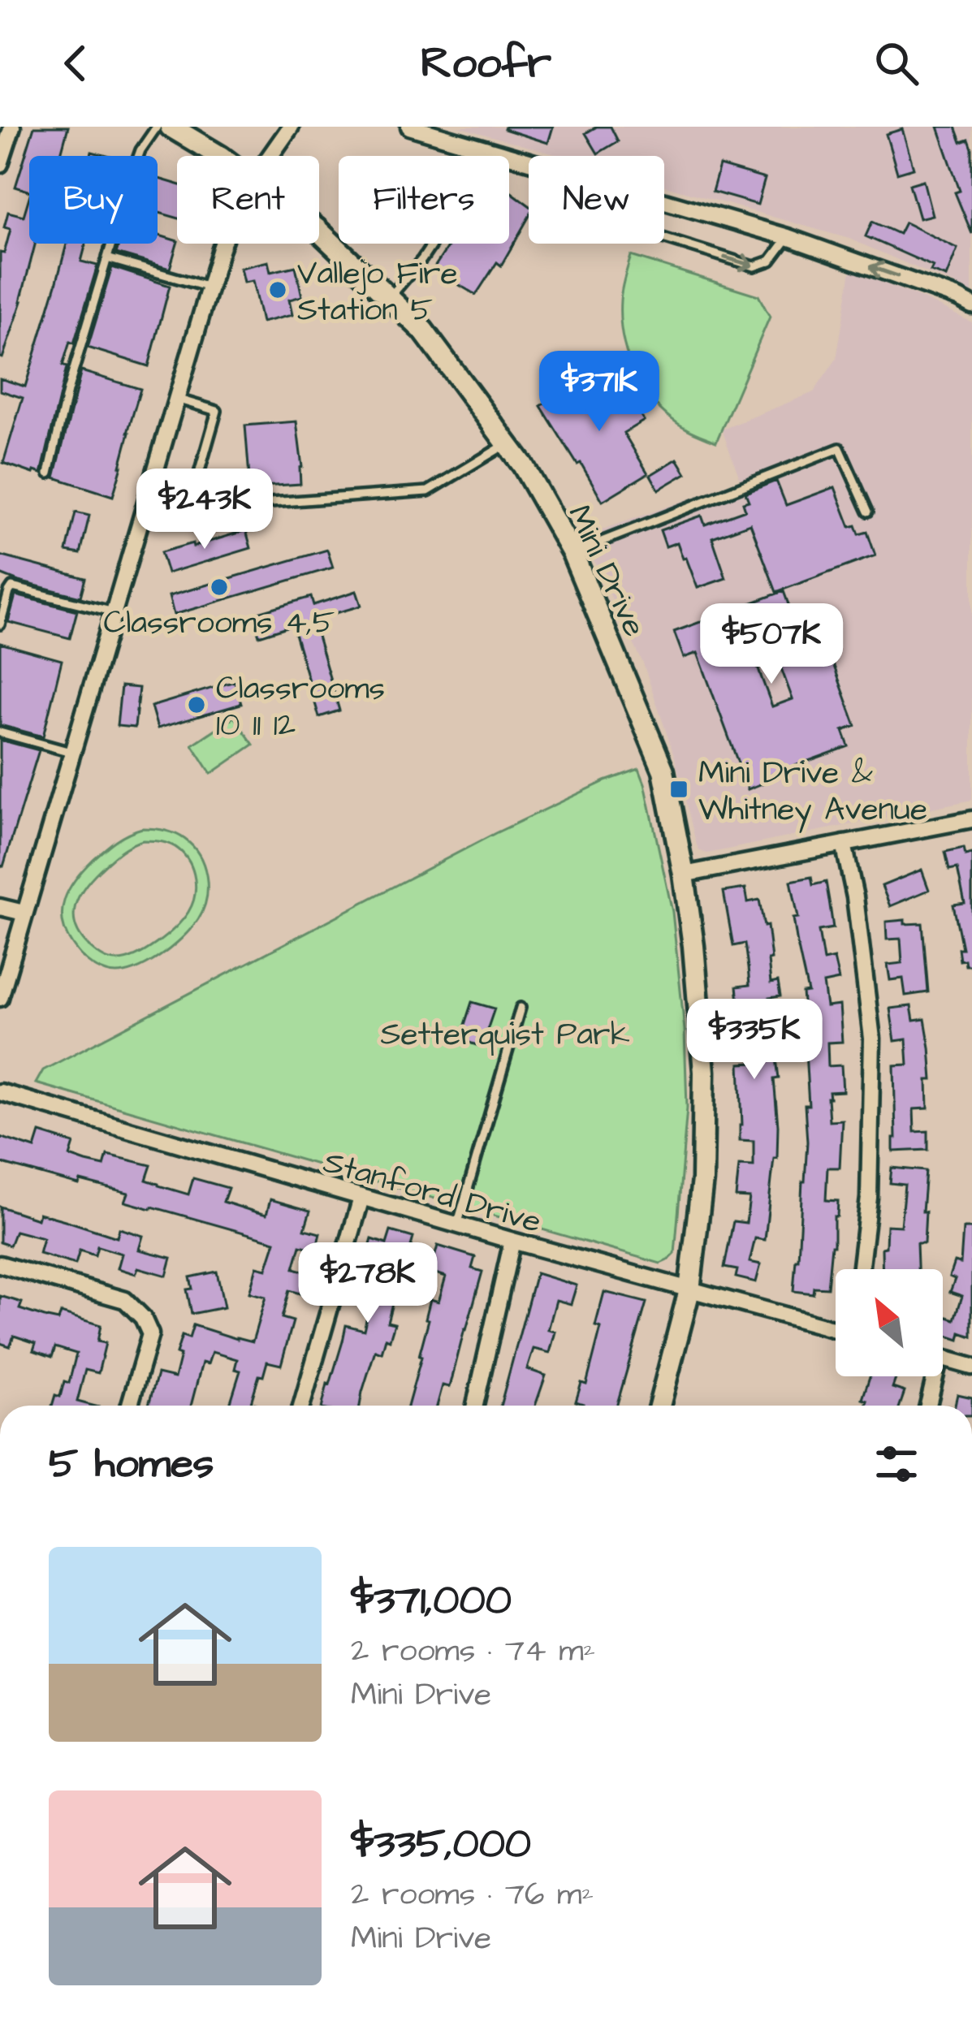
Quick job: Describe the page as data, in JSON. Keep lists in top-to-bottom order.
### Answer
{
  "streets": {
    "street": ["Mini Drive", "Stanford Drive"]
  },
  "crossings": [
    ["Mini Drive", "Stanford Drive"]
  ],
  "parks": ["Setterquist Park"],
  "places": {
    "other": ["Vallejo Fire Station 5", "Classrooms 4,5", "Classrooms 10 11 12"],
    "transit": ["Mini Drive & Whitney Avenue"]
  },
  "north": "top left",
  "page": {
    "header": "Roofr",
    "chip": [
      "Buy",
      "Rent",
      "Filters",
      "New"
    ],
    "price": [
      "$371K",
      "$243K",
      "$507K",
      "$335K",
      "$278K"
    ],
    "heading": "5 homes",
    "list": [
      {
        "name": "$371,000",
        "note": "2 rooms · 74 m² · Mini Drive"
      },
      {
        "name": "$335,000",
        "note": "2 rooms · 76 m² · Mini Drive"
      }
    ]
  }
}
